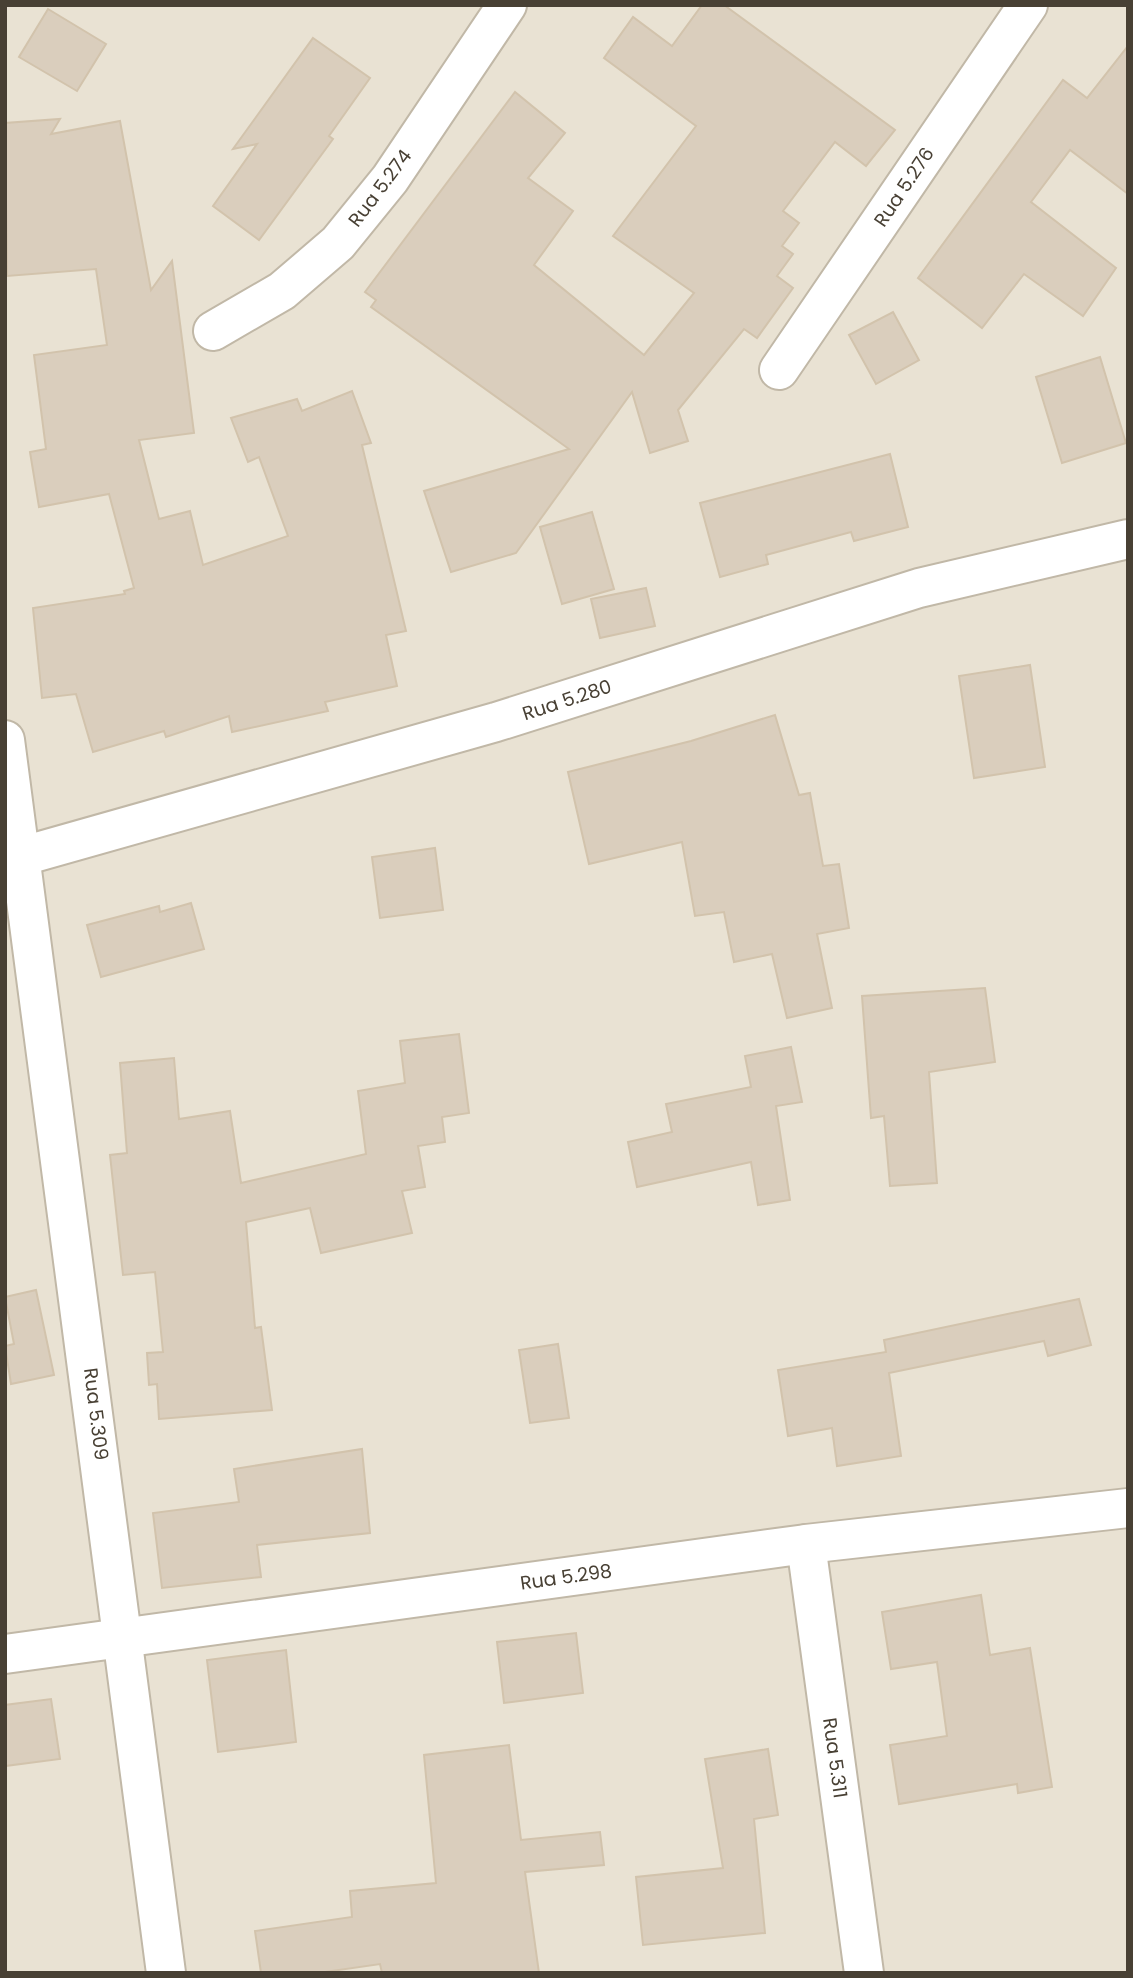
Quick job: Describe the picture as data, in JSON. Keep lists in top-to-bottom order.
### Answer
{
  "streets": {
    "street": [
      "Rua 5.276",
      "Rua 5.274",
      "Rua 5.280",
      "Rua 5.309",
      "Rua 5.298",
      "Rua 5.311"
    ]
  },
  "crossings": [
    ["Rua 5.280", "Rua 5.309"],
    ["Rua 5.309", "Rua 5.298"],
    ["Rua 5.298", "Rua 5.311"]
  ]
}
